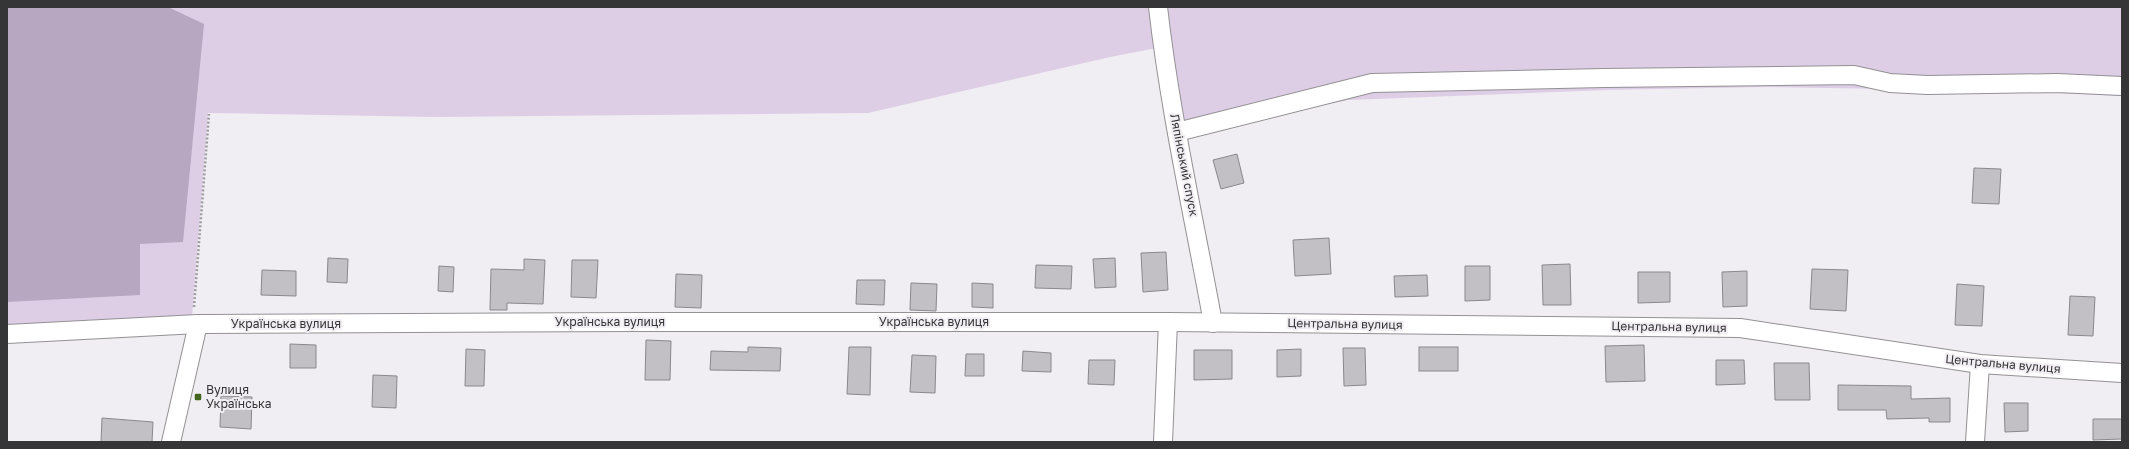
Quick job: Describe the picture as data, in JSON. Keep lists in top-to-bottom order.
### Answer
{
  "streets": {
    "street": ["Ляпінський спуск", "Українська вулиця", "Центральна вулиця"]
  },
  "crossings": [
    ["Ляпінський спуск", "Українська вулиця"],
    ["Ляпінський спуск", "Центральна вулиця"],
    ["Українська вулиця", "Центральна вулиця"]
  ],
  "places": {
    "transit": ["Вулиця Українська"]
  }
}
